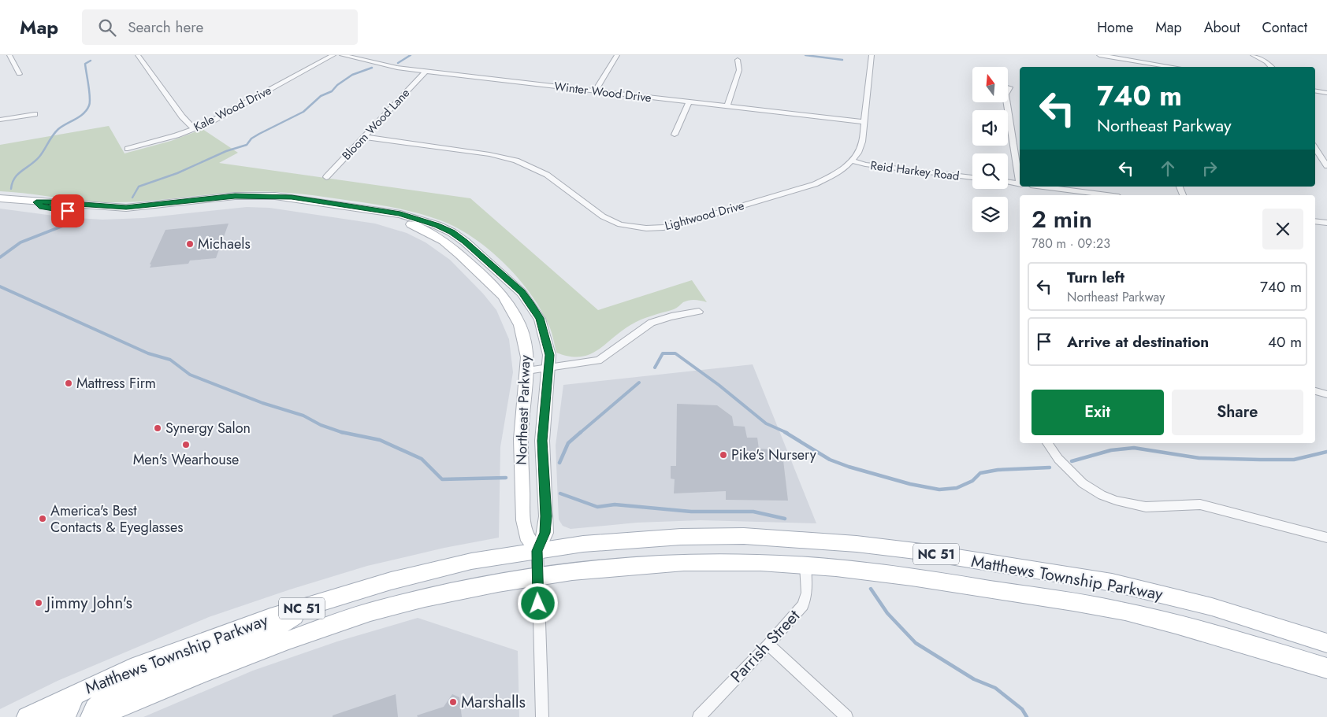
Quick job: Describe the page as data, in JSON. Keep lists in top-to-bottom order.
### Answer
{
  "streets": {
    "main road": ["NC 51", "Matthews Township Parkway"],
    "street": [
      "Winter Wood Drive",
      "Kale Wood Drive",
      "Bloom Wood Lane",
      "Reid Harkey Road",
      "Lightwood Drive",
      "Northeast Parkway",
      "Parrish Street"
    ]
  },
  "crossings": [
    ["Winter Wood Drive", "Bloom Wood Lane"],
    ["Winter Wood Drive", "Lightwood Drive"],
    ["Bloom Wood Lane", "Lightwood Drive"],
    ["Reid Harkey Road", "Lightwood Drive"],
    ["Northeast Parkway", "Matthews Township Parkway"],
    ["Matthews Township Parkway", "Parrish Street"]
  ],
  "places": [
    "Michaels",
    "Mattress Firm",
    "Synergy Salon",
    "Men's Wearhouse",
    "Pike's Nursery",
    "America's Best Contacts & Eyeglasses",
    "Jimmy John's",
    "Marshalls"
  ],
  "north": "top",
  "page": {
    "header": "Map",
    "search": "Search here",
    "nav": [
      "Home",
      "Map",
      "About",
      "Contact"
    ],
    "turn": ["740 m", "Northeast Parkway"],
    "heading": ["2 min", "780 m · 09:23"],
    "list": [
      {
        "name": "Turn left",
        "note": "Northeast Parkway",
        "value": "740 m"
      },
      {
        "name": "Arrive at destination",
        "value": "40 m"
      }
    ],
    "buttons": ["Exit", "Share"]
  }
}
